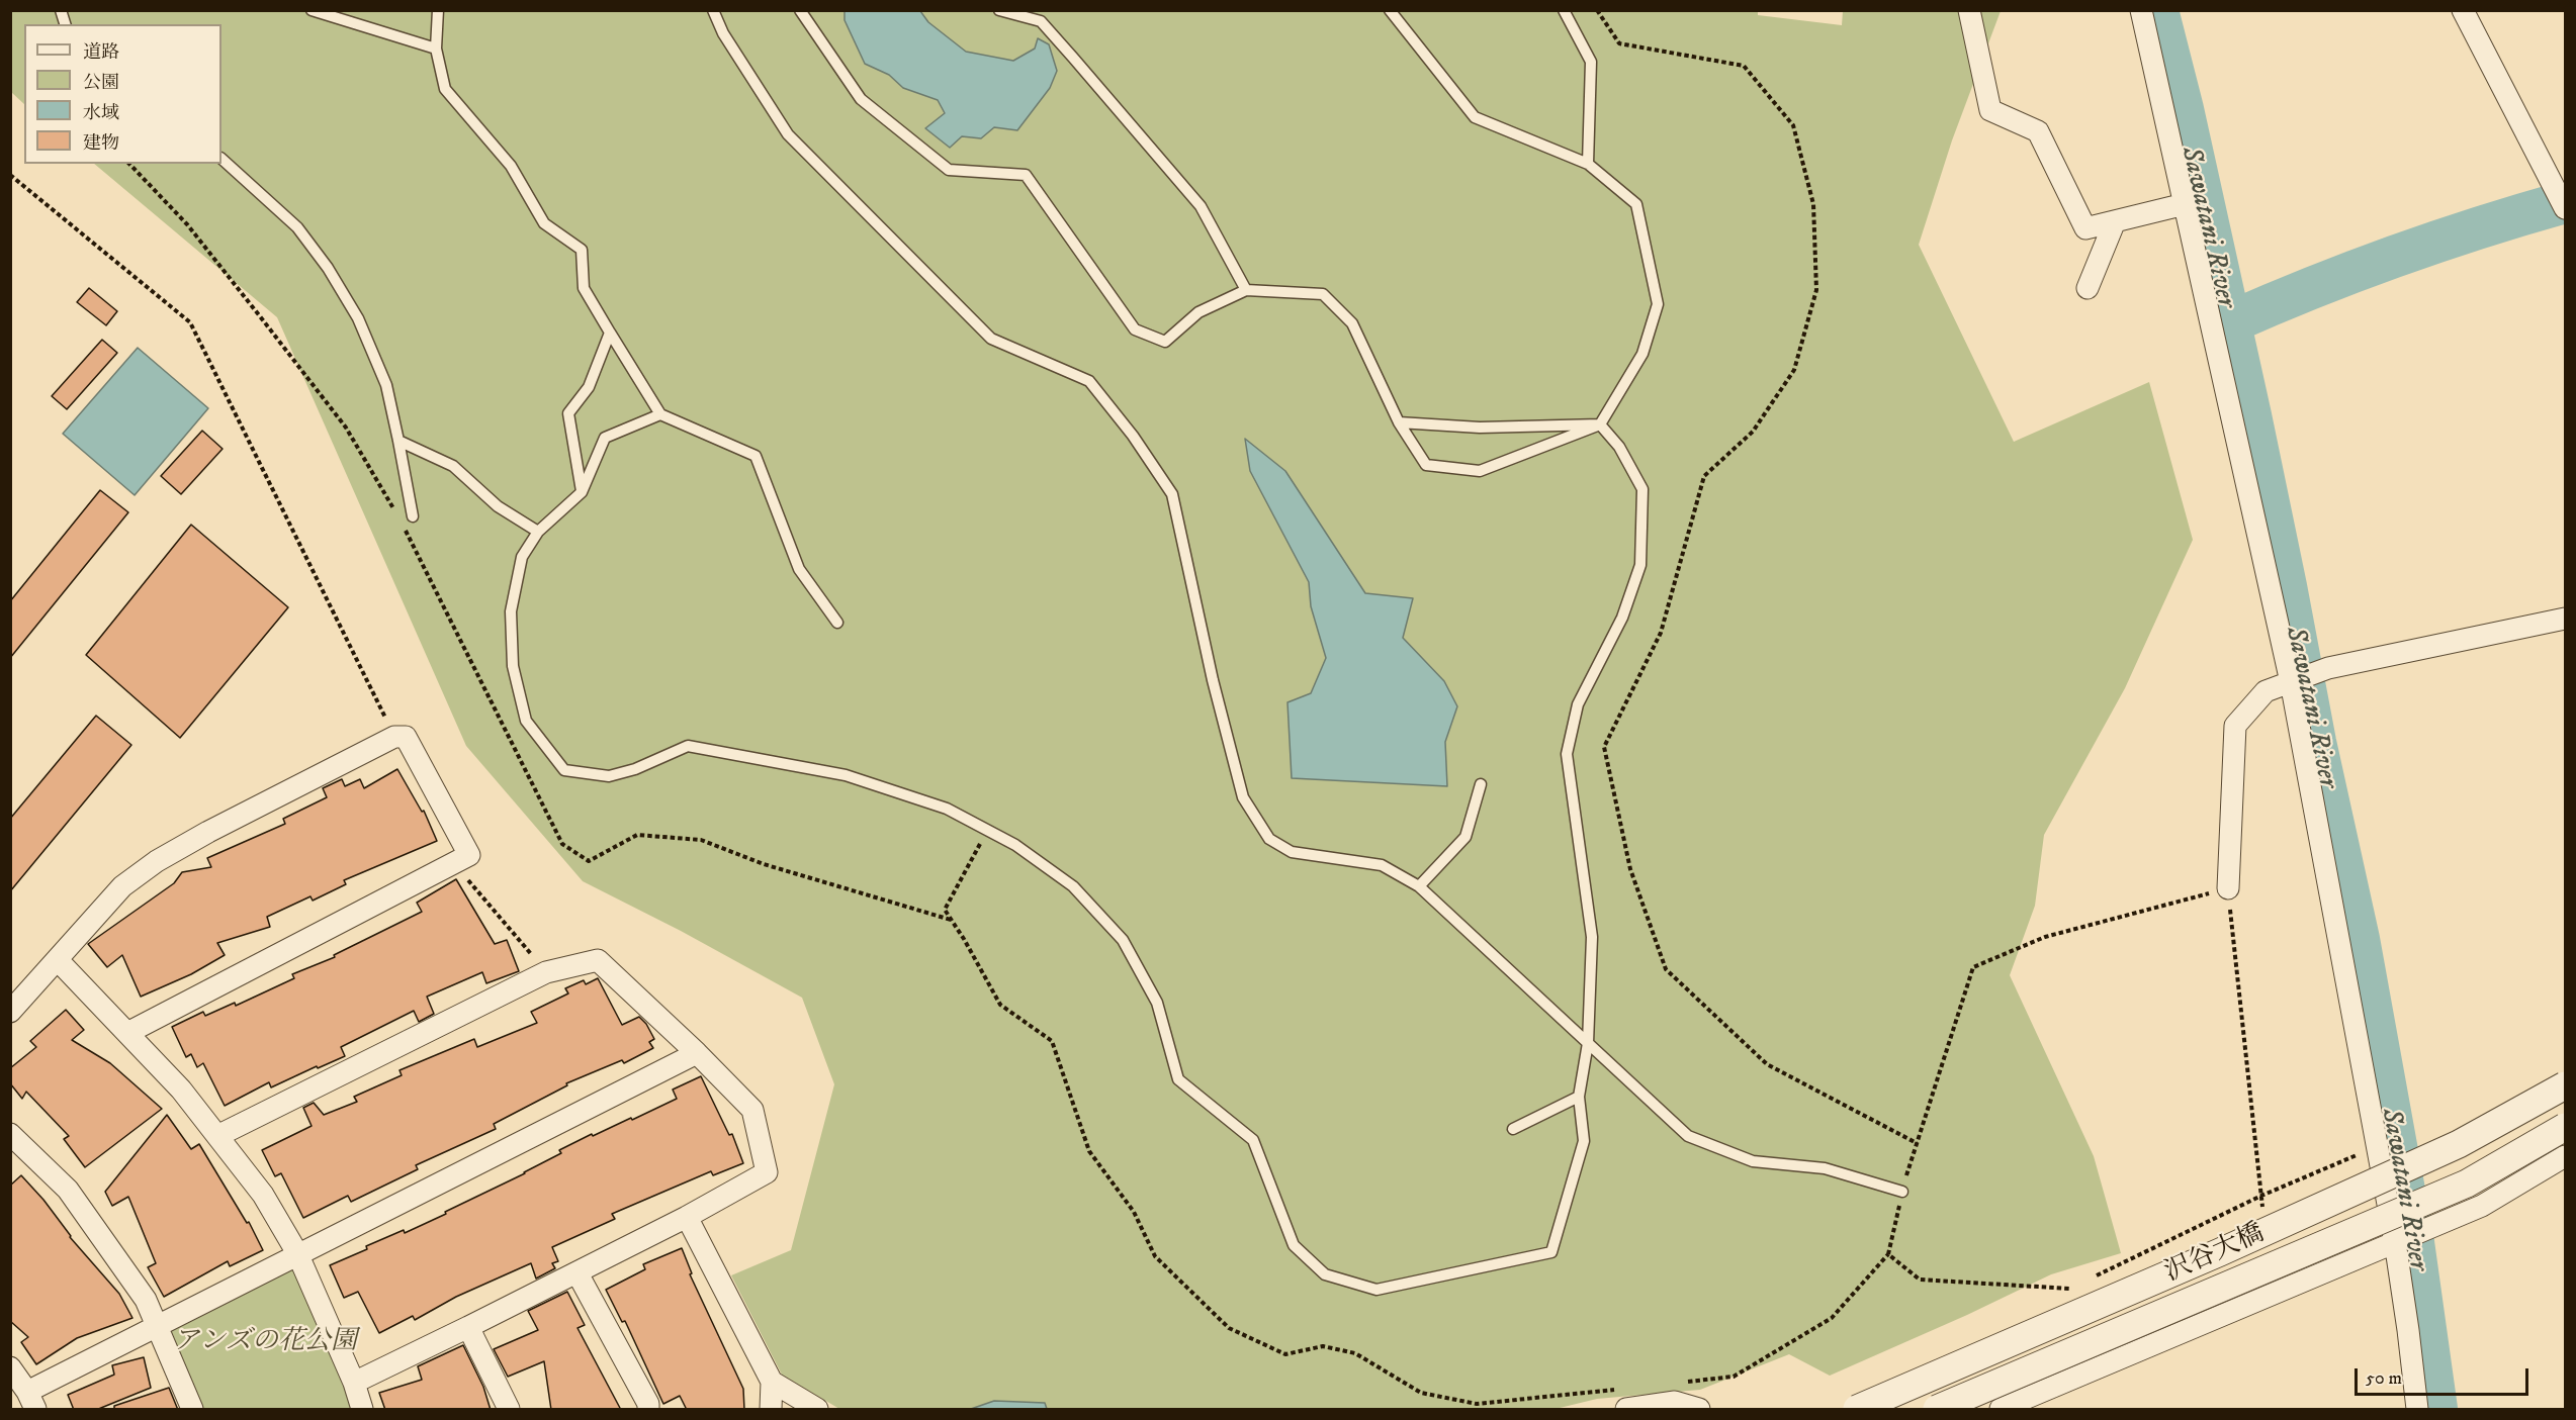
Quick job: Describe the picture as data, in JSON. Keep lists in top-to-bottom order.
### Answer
{
  "streets": {
    "street": ["沢谷大橋"]
  },
  "water": ["Sawatani River"],
  "parks": ["アンズの花公園"],
  "legend": [
    "道路",
    "公園",
    "水域",
    "建物"
  ],
  "scale_bar": "50 m"
}
